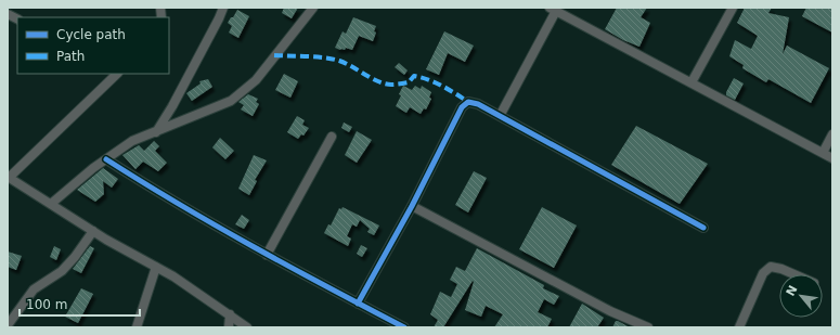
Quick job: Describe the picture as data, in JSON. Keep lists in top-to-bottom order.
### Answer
{
  "legend": ["Cycle path", "Path"],
  "scale_bar": "100 m",
  "north": "top left"
}
